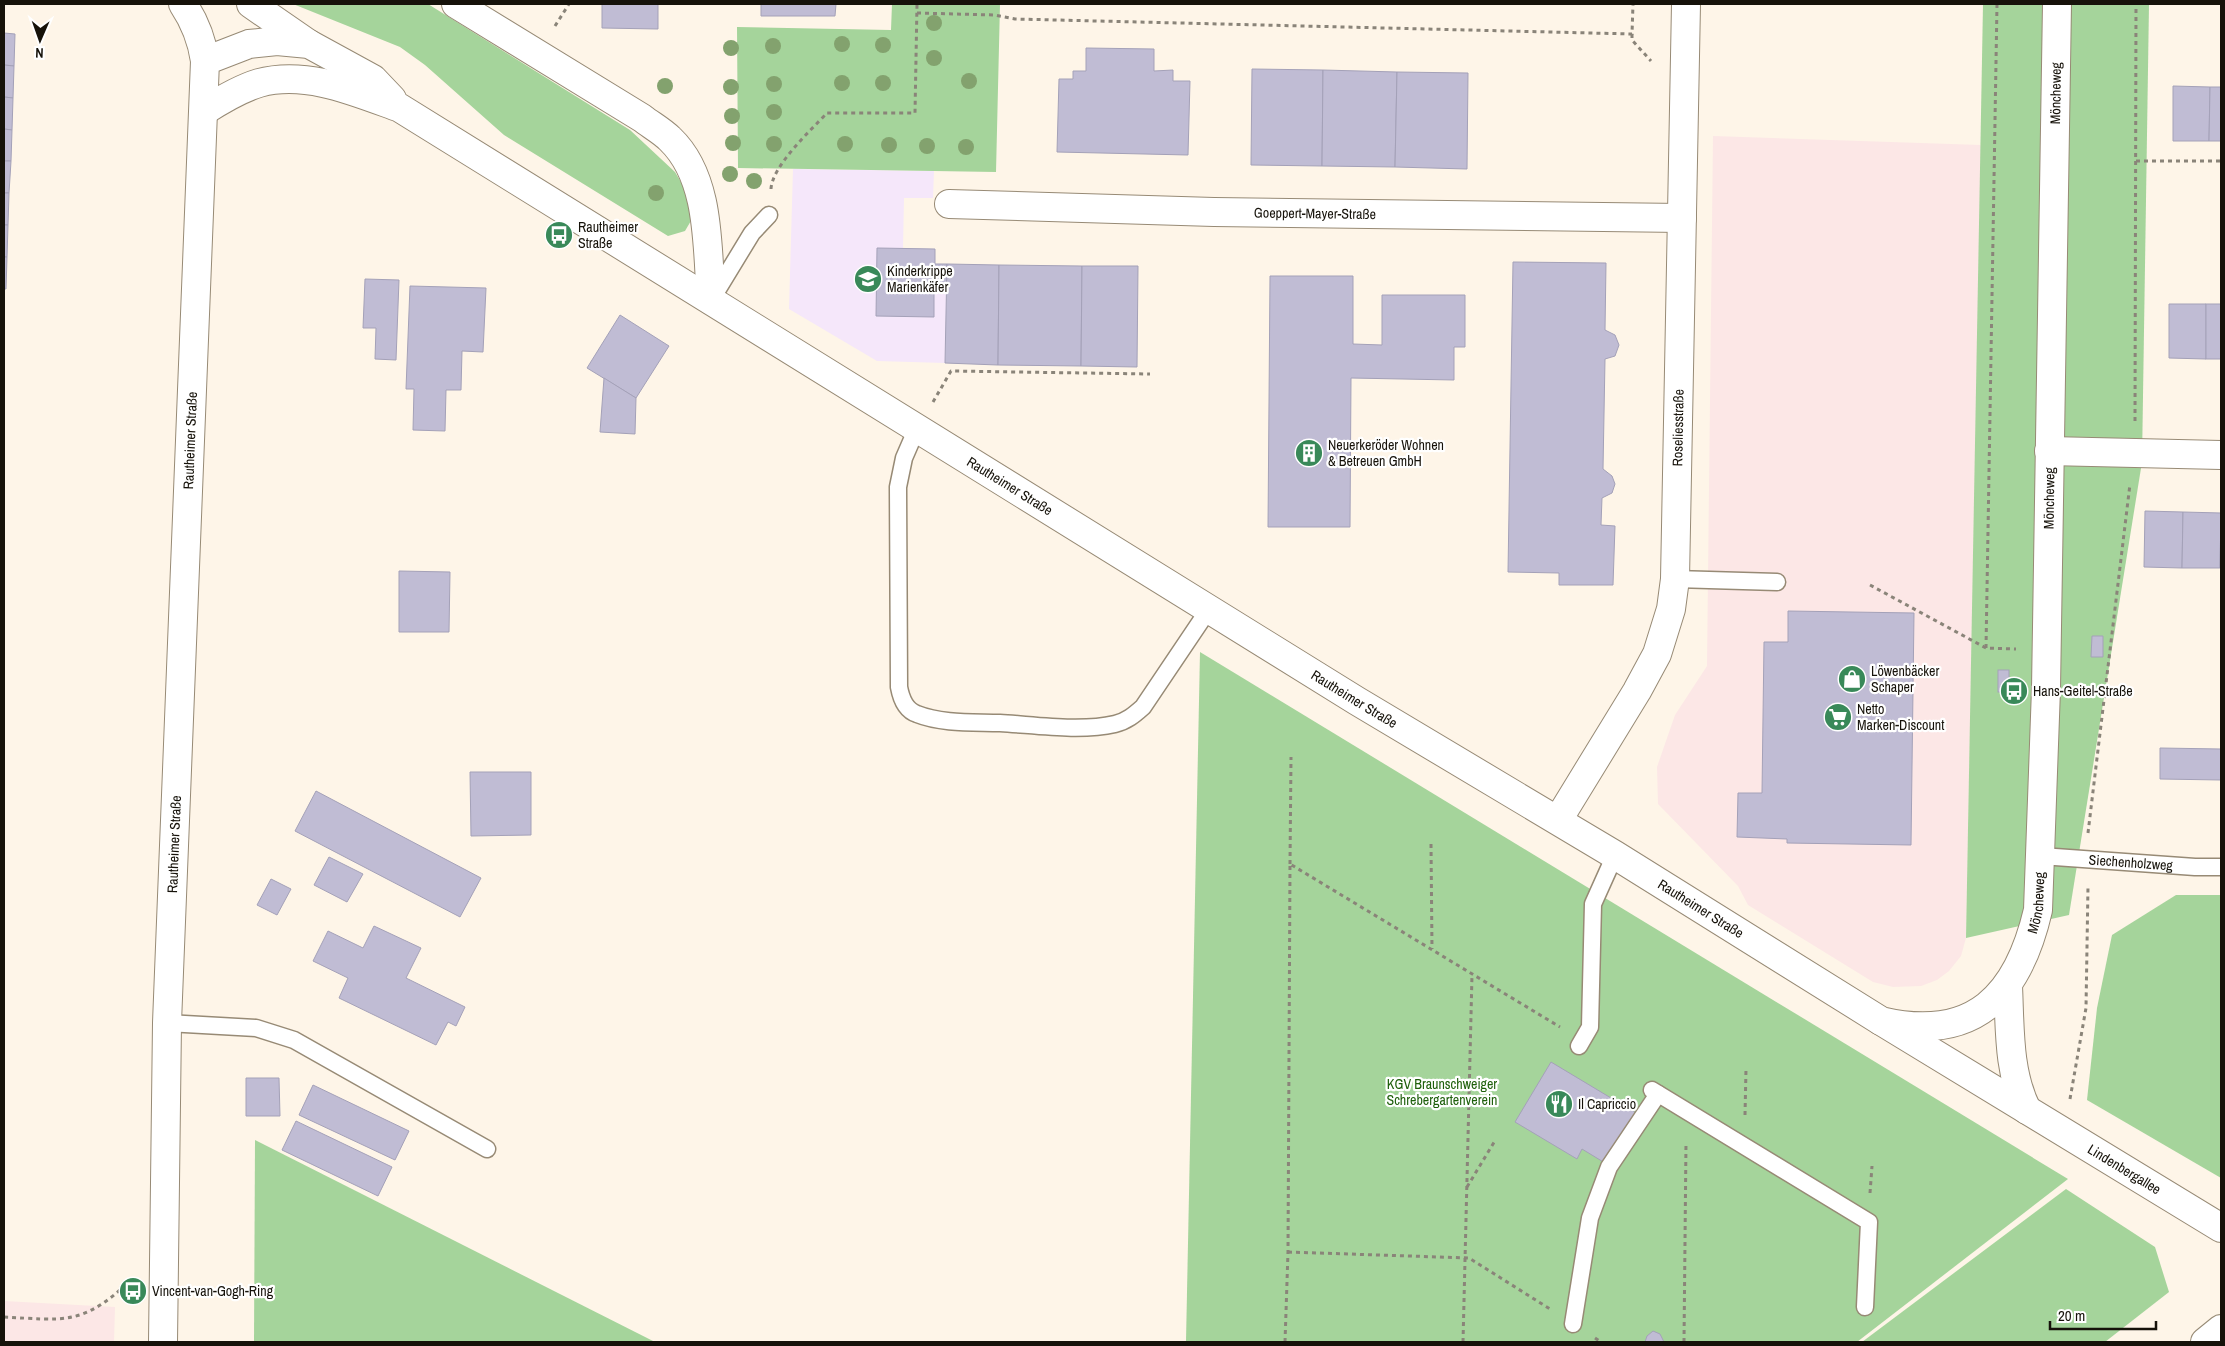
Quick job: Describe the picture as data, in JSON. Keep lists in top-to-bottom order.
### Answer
{
  "streets": {
    "main road": [
      "Möncheweg",
      "Goeppert-Mayer-Straße",
      "Roseliesstraße",
      "Rautheimer Straße",
      "Lindenbergallee"
    ],
    "lane": ["Siechenholzweg"]
  },
  "crossings": [
    ["Möncheweg", "Rautheimer Straße"],
    ["Möncheweg", "Siechenholzweg"],
    ["Goeppert-Mayer-Straße", "Roseliesstraße"],
    ["Roseliesstraße", "Rautheimer Straße"],
    ["Rautheimer Straße", "Lindenbergallee"]
  ],
  "parks": ["KGV Braunschweiger Schrebergartenverein"],
  "places": {
    "bus stop": ["Rautheimer Straße", "Hans-Geitel-Straße", "Vincent-van-Gogh-Ring"],
    "school or university": ["Kinderkrippe Marienkäfer"],
    "building": ["Neuerkeröder Wohnen & Betreuen GmbH"],
    "shop": ["Löwenbäcker Schaper"],
    "supermarket": ["Netto Marken-Discount"],
    "restaurant": ["Il Capriccio"]
  },
  "scale_bar": "20 m",
  "north": "bottom"
}
